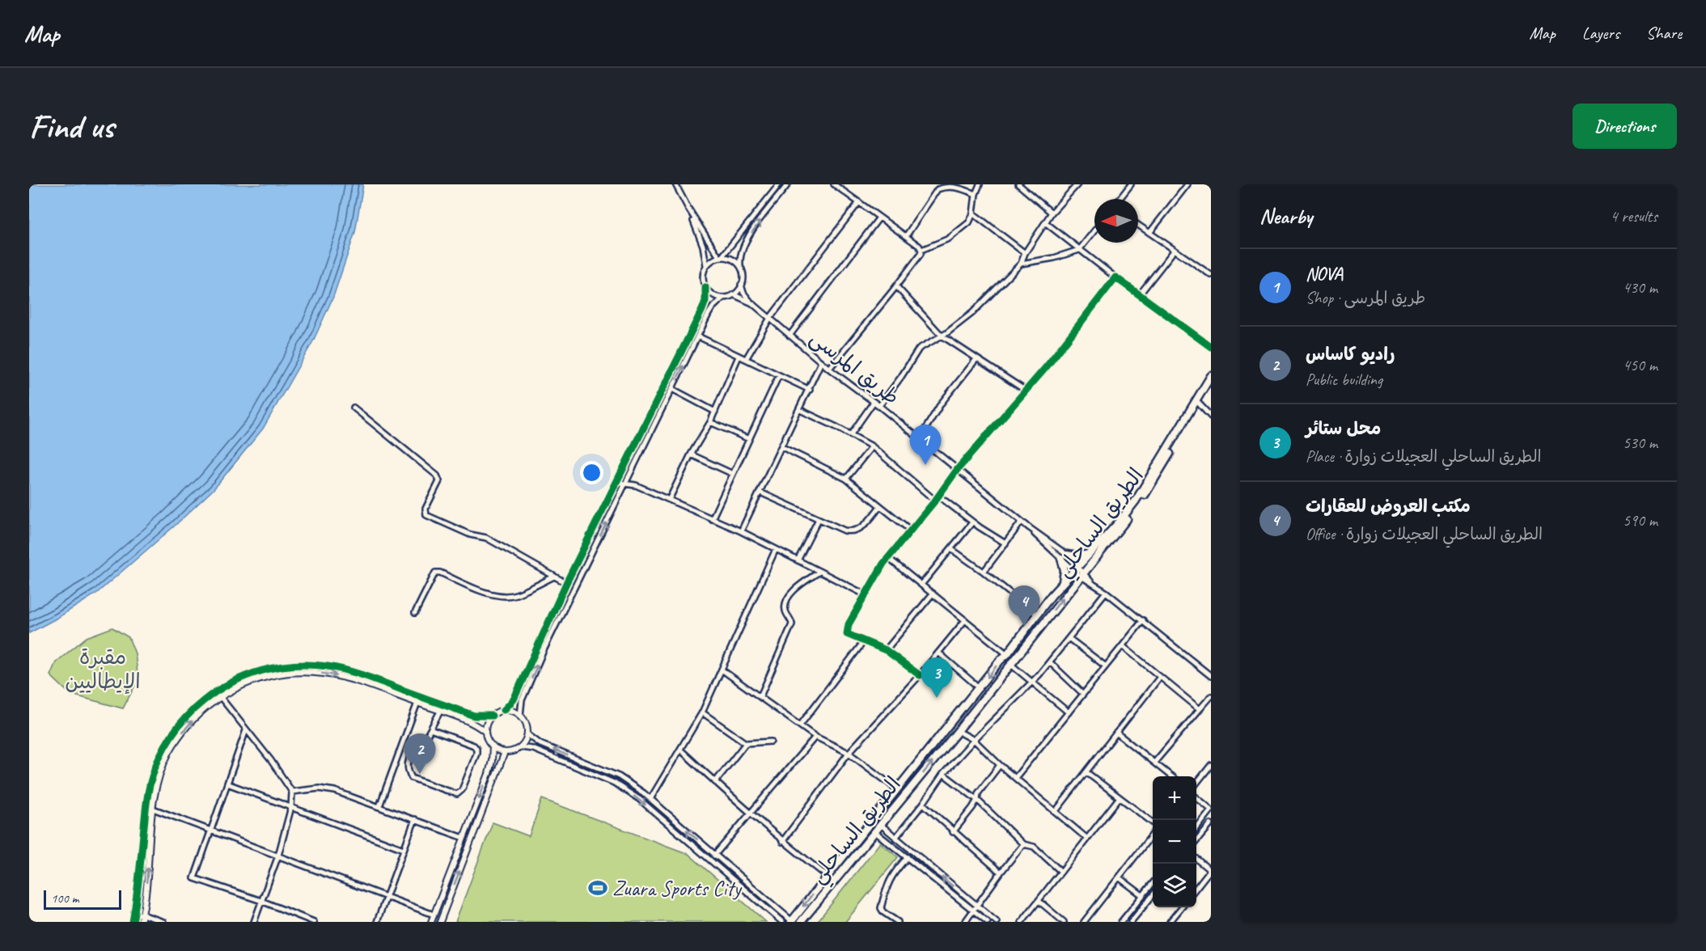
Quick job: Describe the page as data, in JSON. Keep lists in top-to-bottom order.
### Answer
{
  "streets": {
    "highway": ["الطريق الساحلي"],
    "street": ["طريق المرسى"]
  },
  "crossings": [
    ["طريق المرسى", "الطريق الساحلي"]
  ],
  "parks": ["مقبرة الإيطاليين"],
  "places": {
    "sports": ["Zuara Sports City"]
  },
  "scale_bar": "100 m",
  "north": "left",
  "page": {
    "header": "Map",
    "nav": ["Map", "Layers", "Share"],
    "buttons": "Directions",
    "title": "Find us",
    "heading": ["Nearby", "4 results"],
    "list": [
      {
        "mark": "1",
        "name": "NOVA",
        "note": "Shop · طريق المرسى",
        "value": "430 m"
      },
      {
        "mark": "2",
        "name": "راديو كاساس",
        "note": "Public building",
        "value": "450 m"
      },
      {
        "mark": "3",
        "name": "محل ستائر",
        "note": "Place · الطريق الساحلي العجيلات زوارة",
        "value": "530 m"
      },
      {
        "mark": "4",
        "name": "مكتب العروض للعقارات",
        "note": "Office · الطريق الساحلي العجيلات زوارة",
        "value": "590 m"
      }
    ],
    "pins": [
      "1",
      "4",
      "3",
      "2"
    ],
    "map_buttons": ["+", "−"],
    "scale": "100 m"
  }
}
